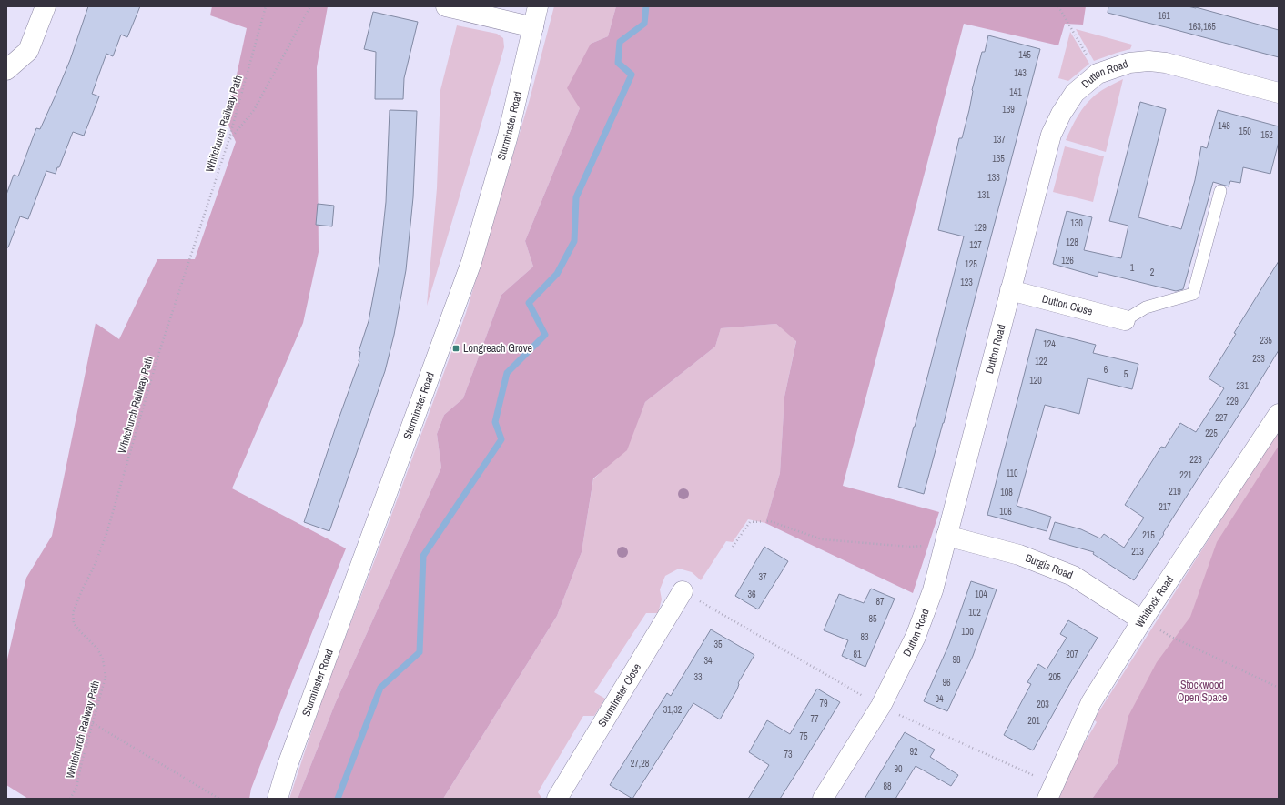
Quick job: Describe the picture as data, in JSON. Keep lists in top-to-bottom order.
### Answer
{
  "streets": {
    "street": [
      "Dutton Road",
      "Sturminster Road",
      "Dutton Close",
      "Burgis Road",
      "Whittock Road",
      "Sturminster Close"
    ],
    "path": ["Whitchurch Railway Path"]
  },
  "crossings": [
    ["Dutton Road", "Dutton Close"],
    ["Dutton Road", "Burgis Road"],
    ["Burgis Road", "Whittock Road"]
  ],
  "parks": ["Stockwood Open Space"],
  "places": {
    "transit": ["Longreach Grove"]
  },
  "house_numbers": [
    "161",
    "163,165",
    "145",
    "143",
    "141",
    "139",
    "148",
    "150",
    "152",
    "137",
    "135",
    "133",
    "131",
    "130",
    "129",
    "128",
    "127",
    "126",
    "125",
    "1",
    "2",
    "123",
    "235",
    "124",
    "233",
    "122",
    "6",
    "5",
    "120",
    "231",
    "229",
    "227",
    "225",
    "223",
    "110",
    "221",
    "219",
    "108",
    "217",
    "106",
    "215",
    "213",
    "37",
    "36",
    "104",
    "87",
    "102",
    "85",
    "100",
    "83",
    "35",
    "81",
    "207",
    "98",
    "34",
    "33",
    "205",
    "96",
    "94",
    "79",
    "203",
    "31,32",
    "77",
    "201",
    "75",
    "92",
    "73",
    "27,28",
    "90",
    "88"
  ]
}
